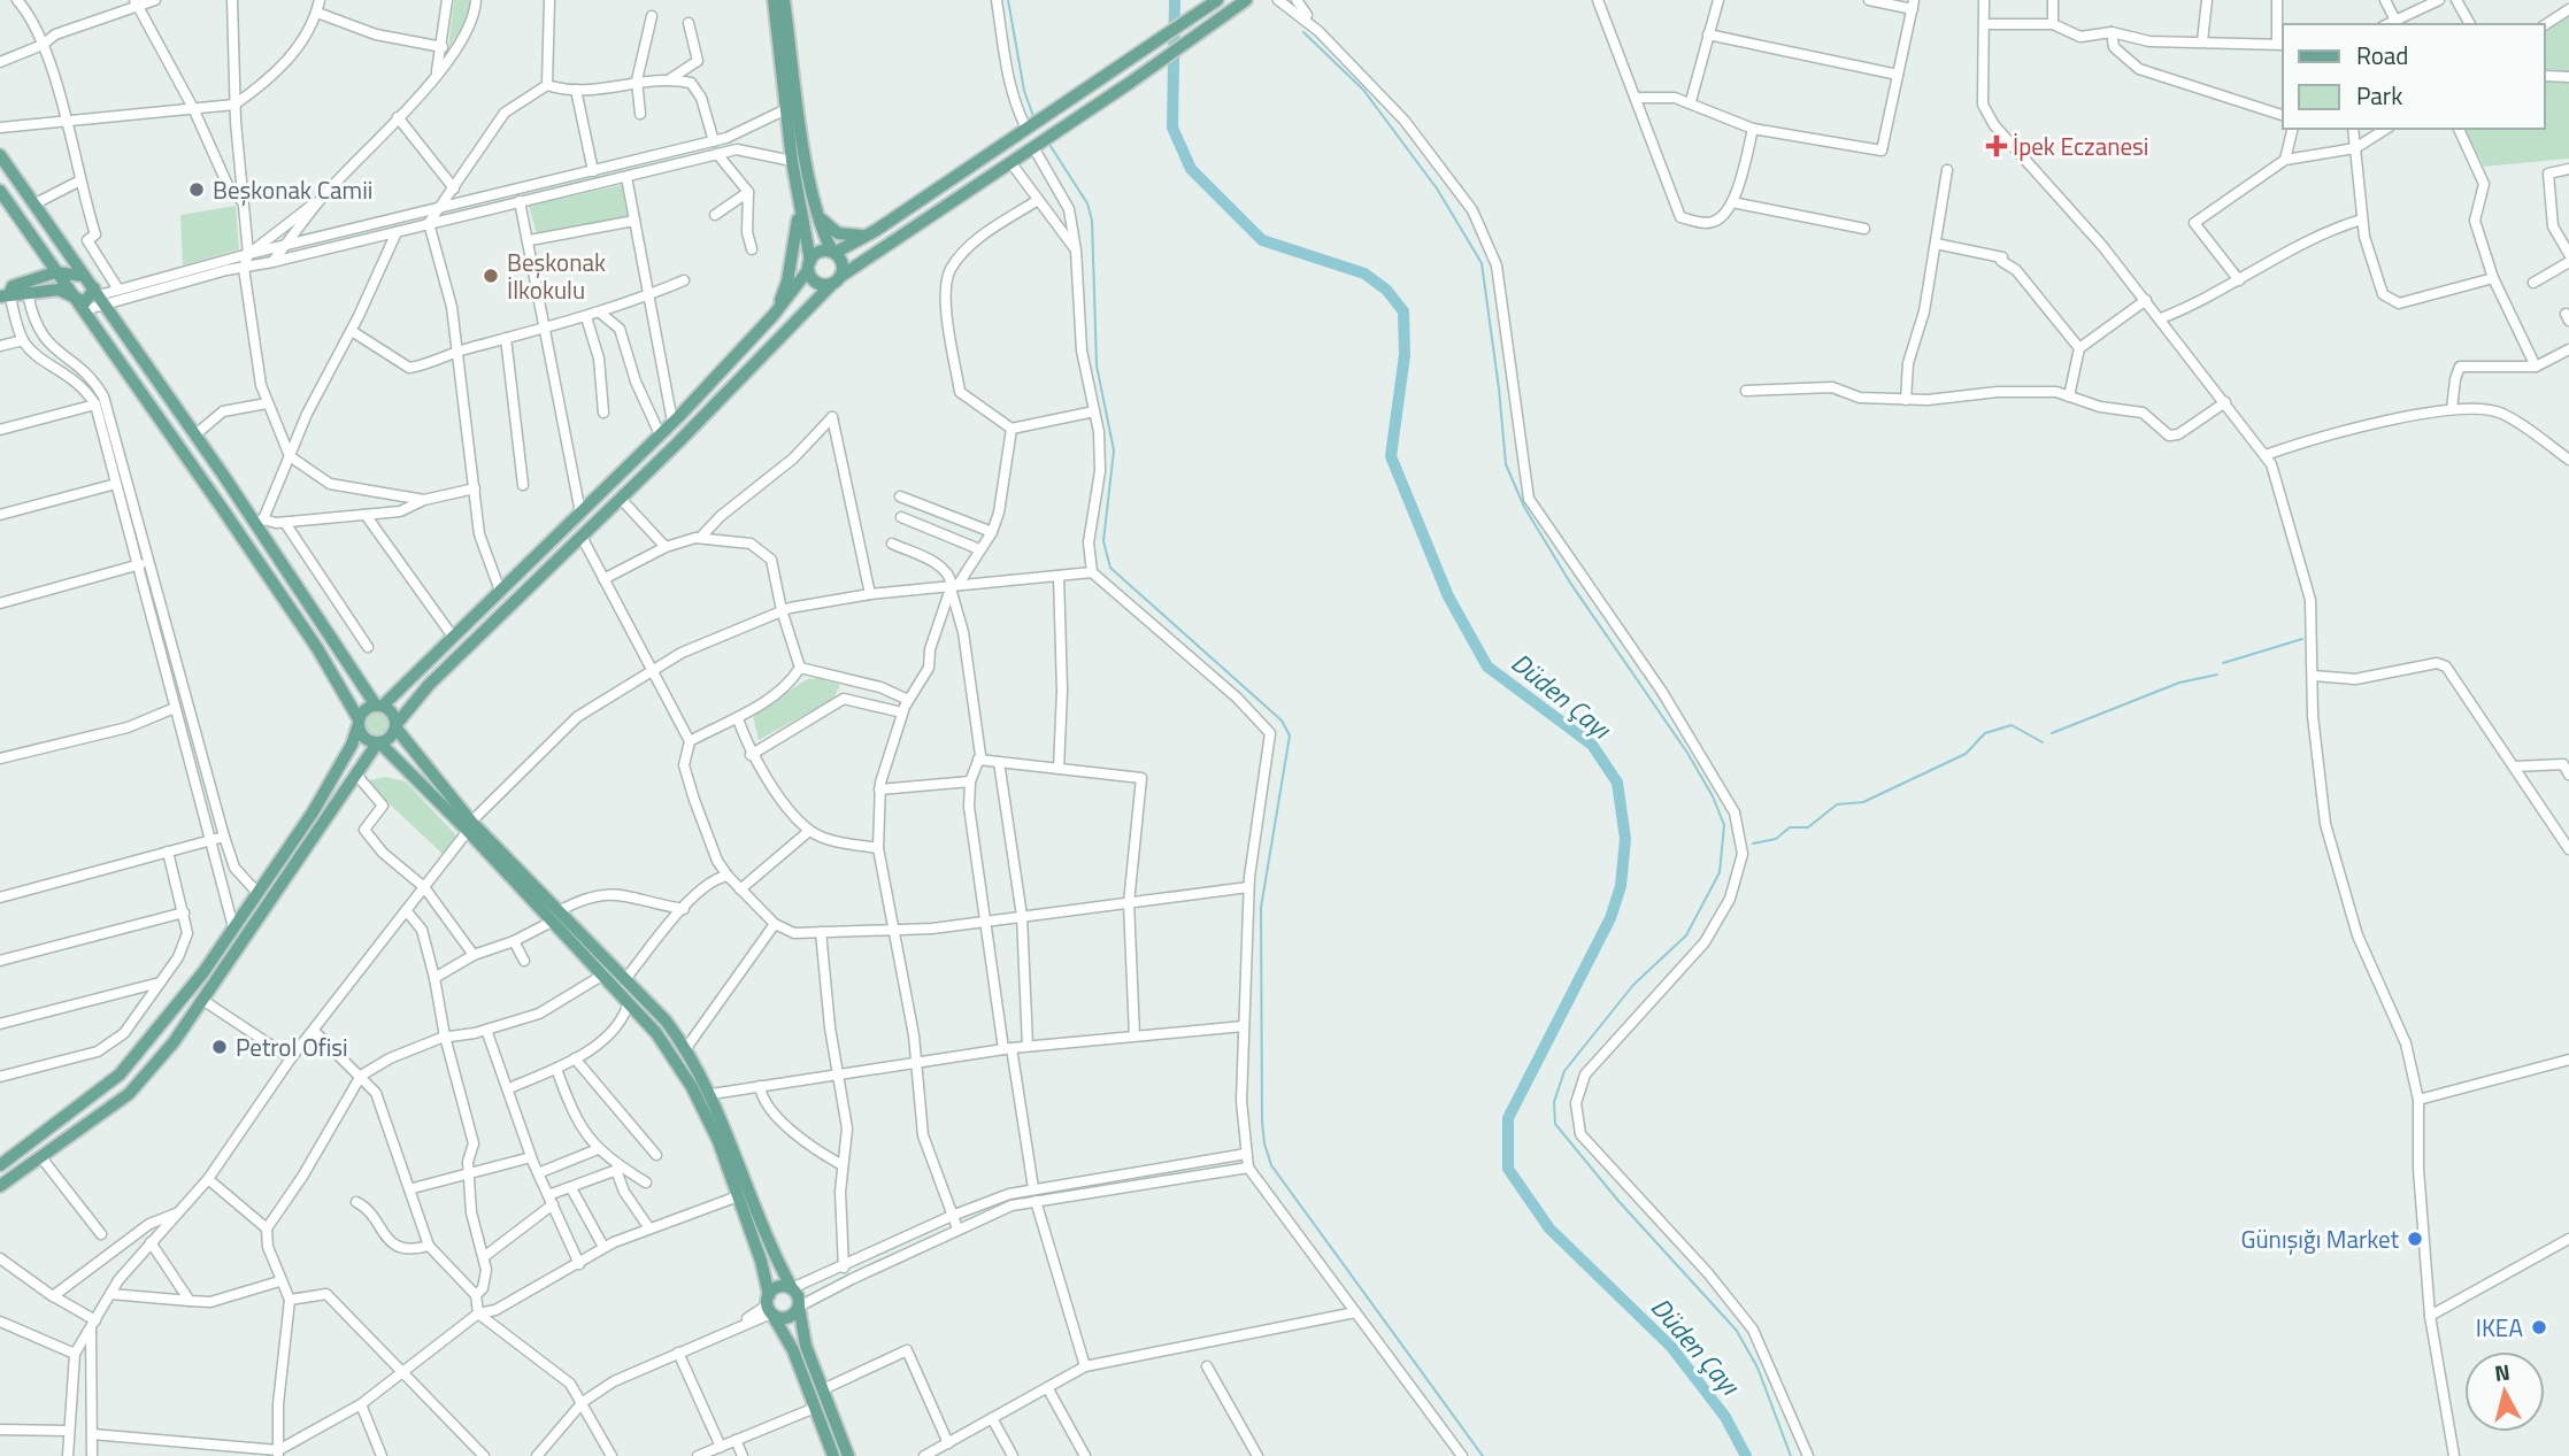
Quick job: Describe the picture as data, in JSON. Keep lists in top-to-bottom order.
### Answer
{
  "water": ["Düden Çayı"],
  "places": {
    "health": ["İpek Eczanesi"],
    "other": [
      "Beşkonak Camii",
      "Beşkonak İlkokulu",
      "Petrol Ofisi",
      "Günışığı Market",
      "IKEA"
    ]
  },
  "legend": ["Road", "Park"],
  "north": "top"
}
